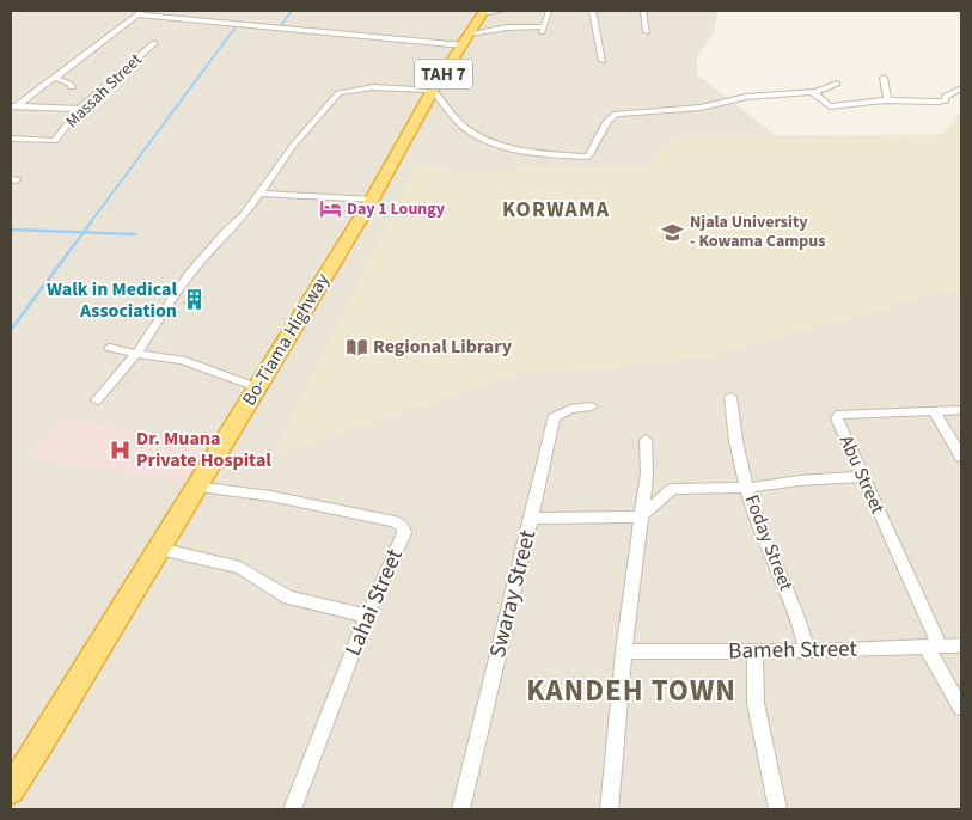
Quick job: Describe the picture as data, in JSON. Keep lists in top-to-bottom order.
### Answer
{
  "streets": {
    "highway": ["TAH 7", "Bo-Tiama Highway"],
    "street": [
      "Massah Street",
      "Abu Street",
      "Foday Street",
      "Swaray Street",
      "Lahai Street",
      "Bameh Street"
    ]
  },
  "crossings": [
    ["Bo-Tiama Highway", "Lahai Street"],
    ["Abu Street", "Bameh Street"],
    ["Foday Street", "Bameh Street"]
  ],
  "districts": ["KORWAMA", "KANDEH TOWN"],
  "places": {
    "hotel": ["Day 1 Loungy"],
    "school or university": ["Njala University - Kowama Campus"],
    "building": ["Walk in Medical Association"],
    "library": ["Regional Library"],
    "hospital": ["Dr. Muana Private Hospital"]
  }
}
